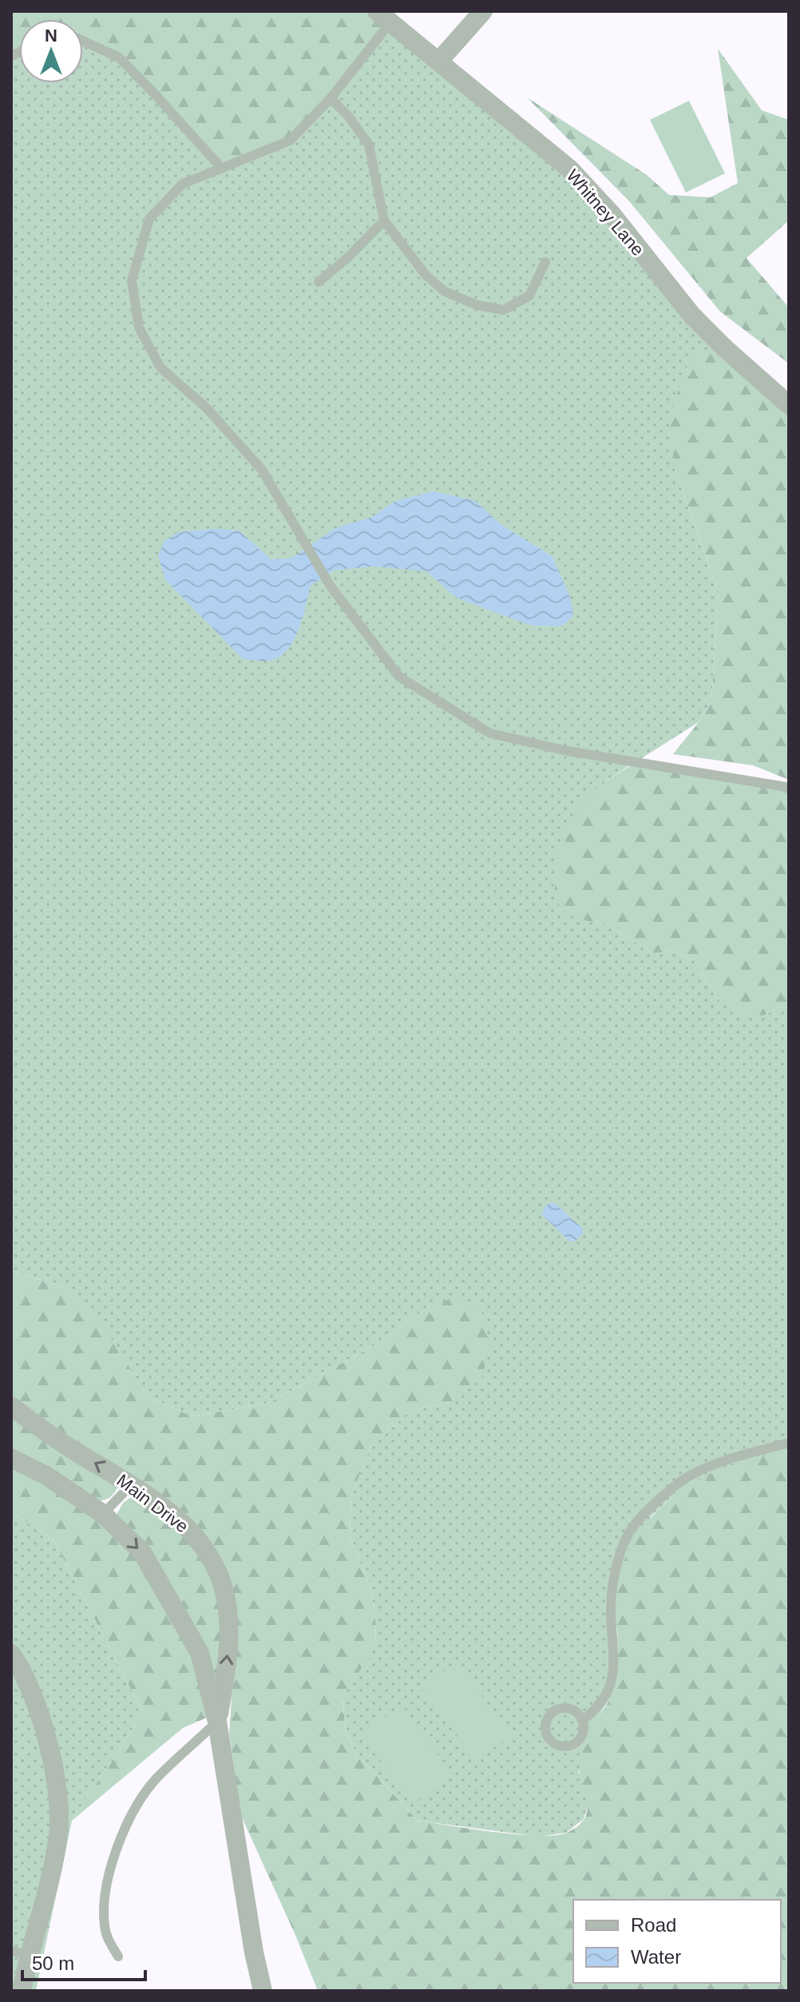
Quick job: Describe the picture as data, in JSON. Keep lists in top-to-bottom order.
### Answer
{
  "streets": {
    "street": ["Whitney Lane", "Main Drive"]
  },
  "legend": ["Road", "Water"],
  "scale_bar": "50 m",
  "north": "top"
}
